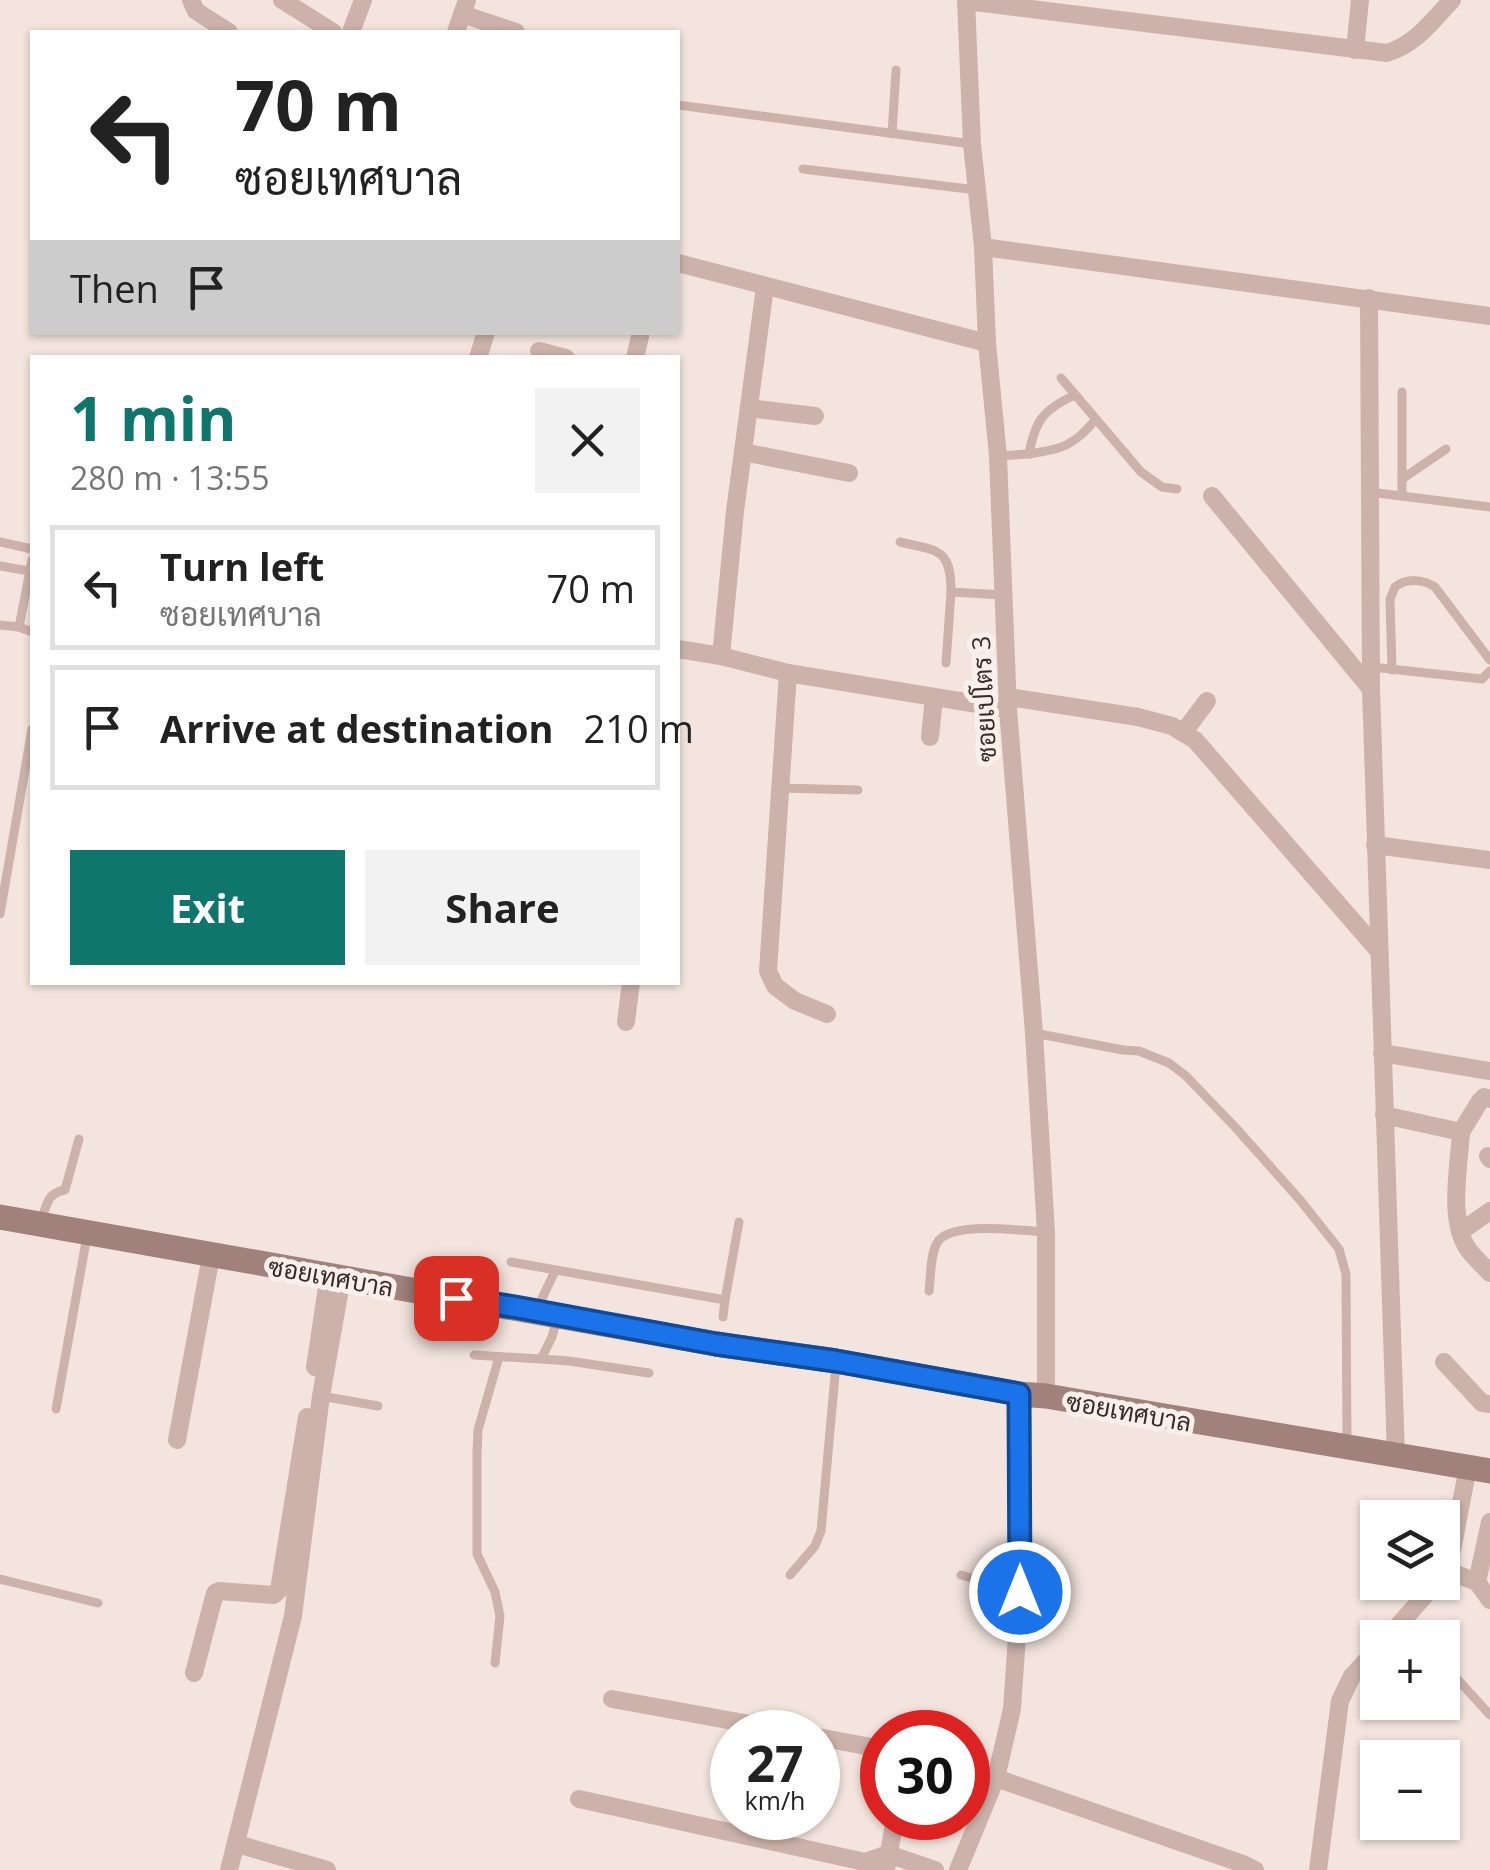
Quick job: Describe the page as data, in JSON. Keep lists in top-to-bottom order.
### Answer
{
  "streets": {
    "street": ["ซอยเปโตร 3", "ซอยเทศบาล"]
  },
  "crossings": [
    ["ซอยเปโตร 3", "ซอยเทศบาล"]
  ],
  "page": {
    "turn": ["70 m", "ซอยเทศบาล"],
    "then": "Then",
    "heading": ["1 min", "280 m · 13:55"],
    "list": [
      {
        "name": "Turn left",
        "note": "ซอยเทศบาล",
        "value": "70 m"
      },
      {
        "name": "Arrive at destination",
        "value": "210 m"
      }
    ],
    "buttons": ["Exit", "Share"],
    "map_buttons": ["+", "−"],
    "speed": "27 km/h",
    "limit": "30"
  }
}
